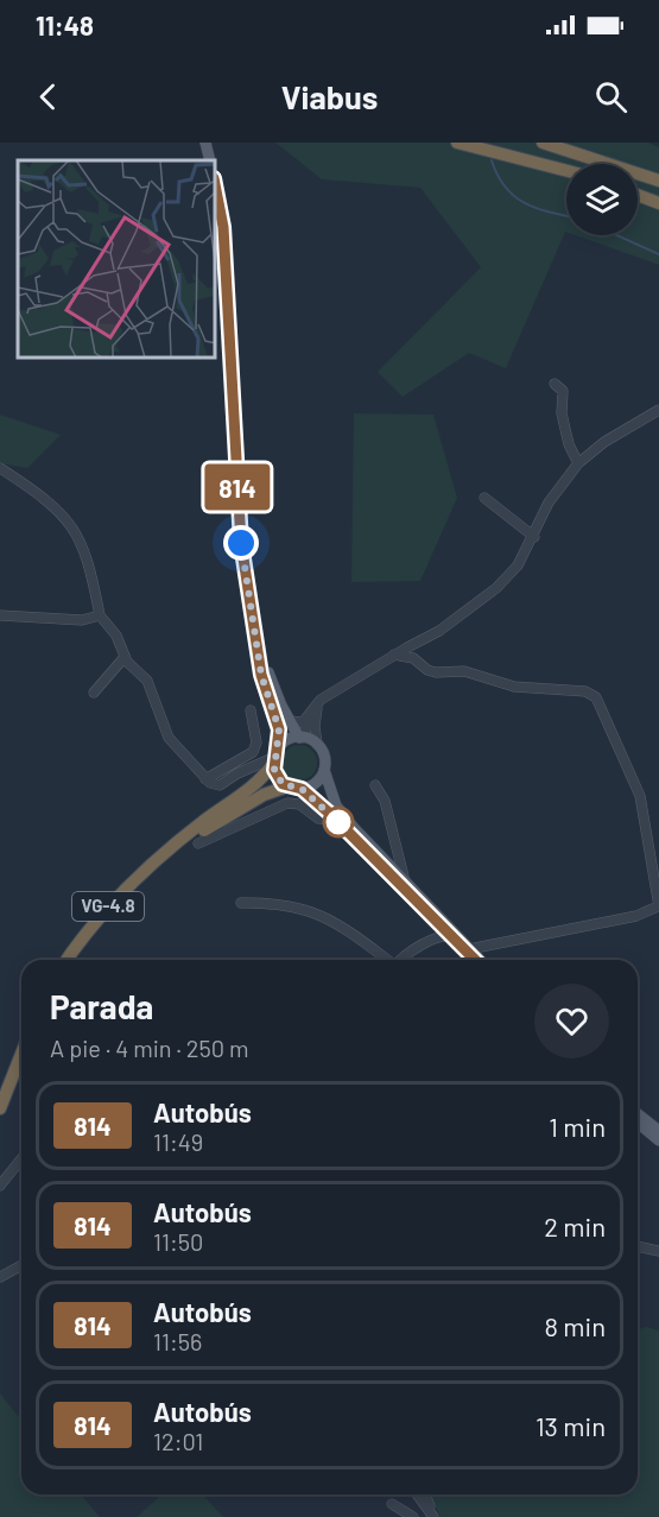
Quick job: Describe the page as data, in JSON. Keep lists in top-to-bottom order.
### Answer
{
  "streets": {
    "highway": ["VG-4.8"]
  },
  "lines": ["bus line 814"],
  "page": {
    "status": "11:48",
    "header": "Viabus",
    "on_map": "814",
    "heading": ["Parada", "A pie · 4 min · 250 m"],
    "list": [
      {
        "mark": "814",
        "name": "Autobús",
        "note": "11:49",
        "value": "1 min"
      },
      {
        "mark": "814",
        "name": "Autobús",
        "note": "11:50",
        "value": "2 min"
      },
      {
        "mark": "814",
        "name": "Autobús",
        "note": "11:56",
        "value": "8 min"
      },
      {
        "mark": "814",
        "name": "Autobús",
        "note": "12:01",
        "value": "13 min"
      }
    ]
  }
}
